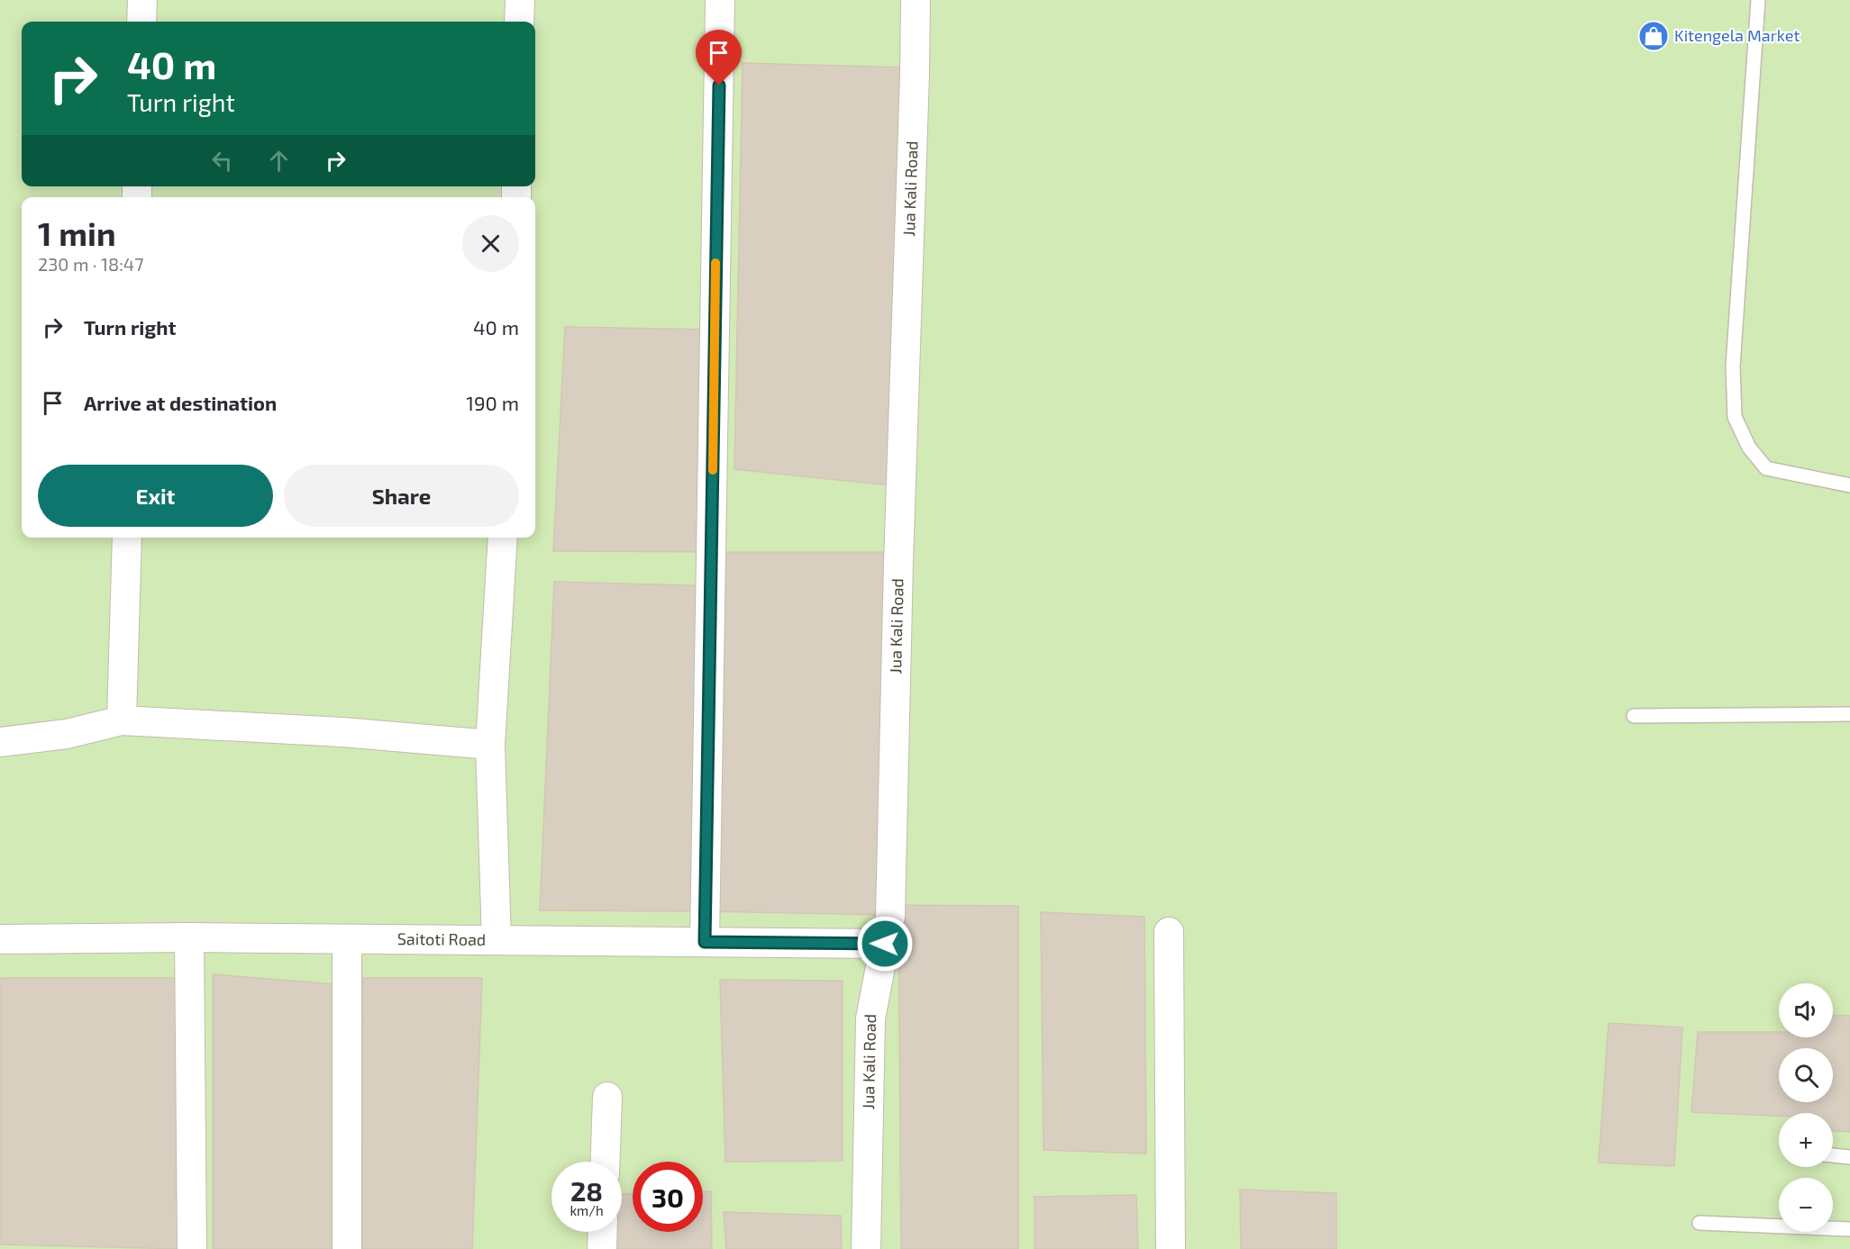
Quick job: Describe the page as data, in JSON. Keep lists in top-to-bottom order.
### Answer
{
  "streets": {
    "street": ["Jua Kali Road", "Saitoti Road"]
  },
  "crossings": [
    ["Jua Kali Road", "Saitoti Road"]
  ],
  "places": {
    "shop": ["Kitengela Market"]
  },
  "page": {
    "turn": ["40 m", "Turn right"],
    "heading": ["1 min", "230 m · 18:47"],
    "list": [
      {
        "name": "Turn right",
        "value": "40 m"
      },
      {
        "name": "Arrive at destination",
        "value": "190 m"
      }
    ],
    "buttons": ["Exit", "Share"],
    "map_buttons": ["+", "−"],
    "speed": "28 km/h",
    "limit": "30"
  }
}
